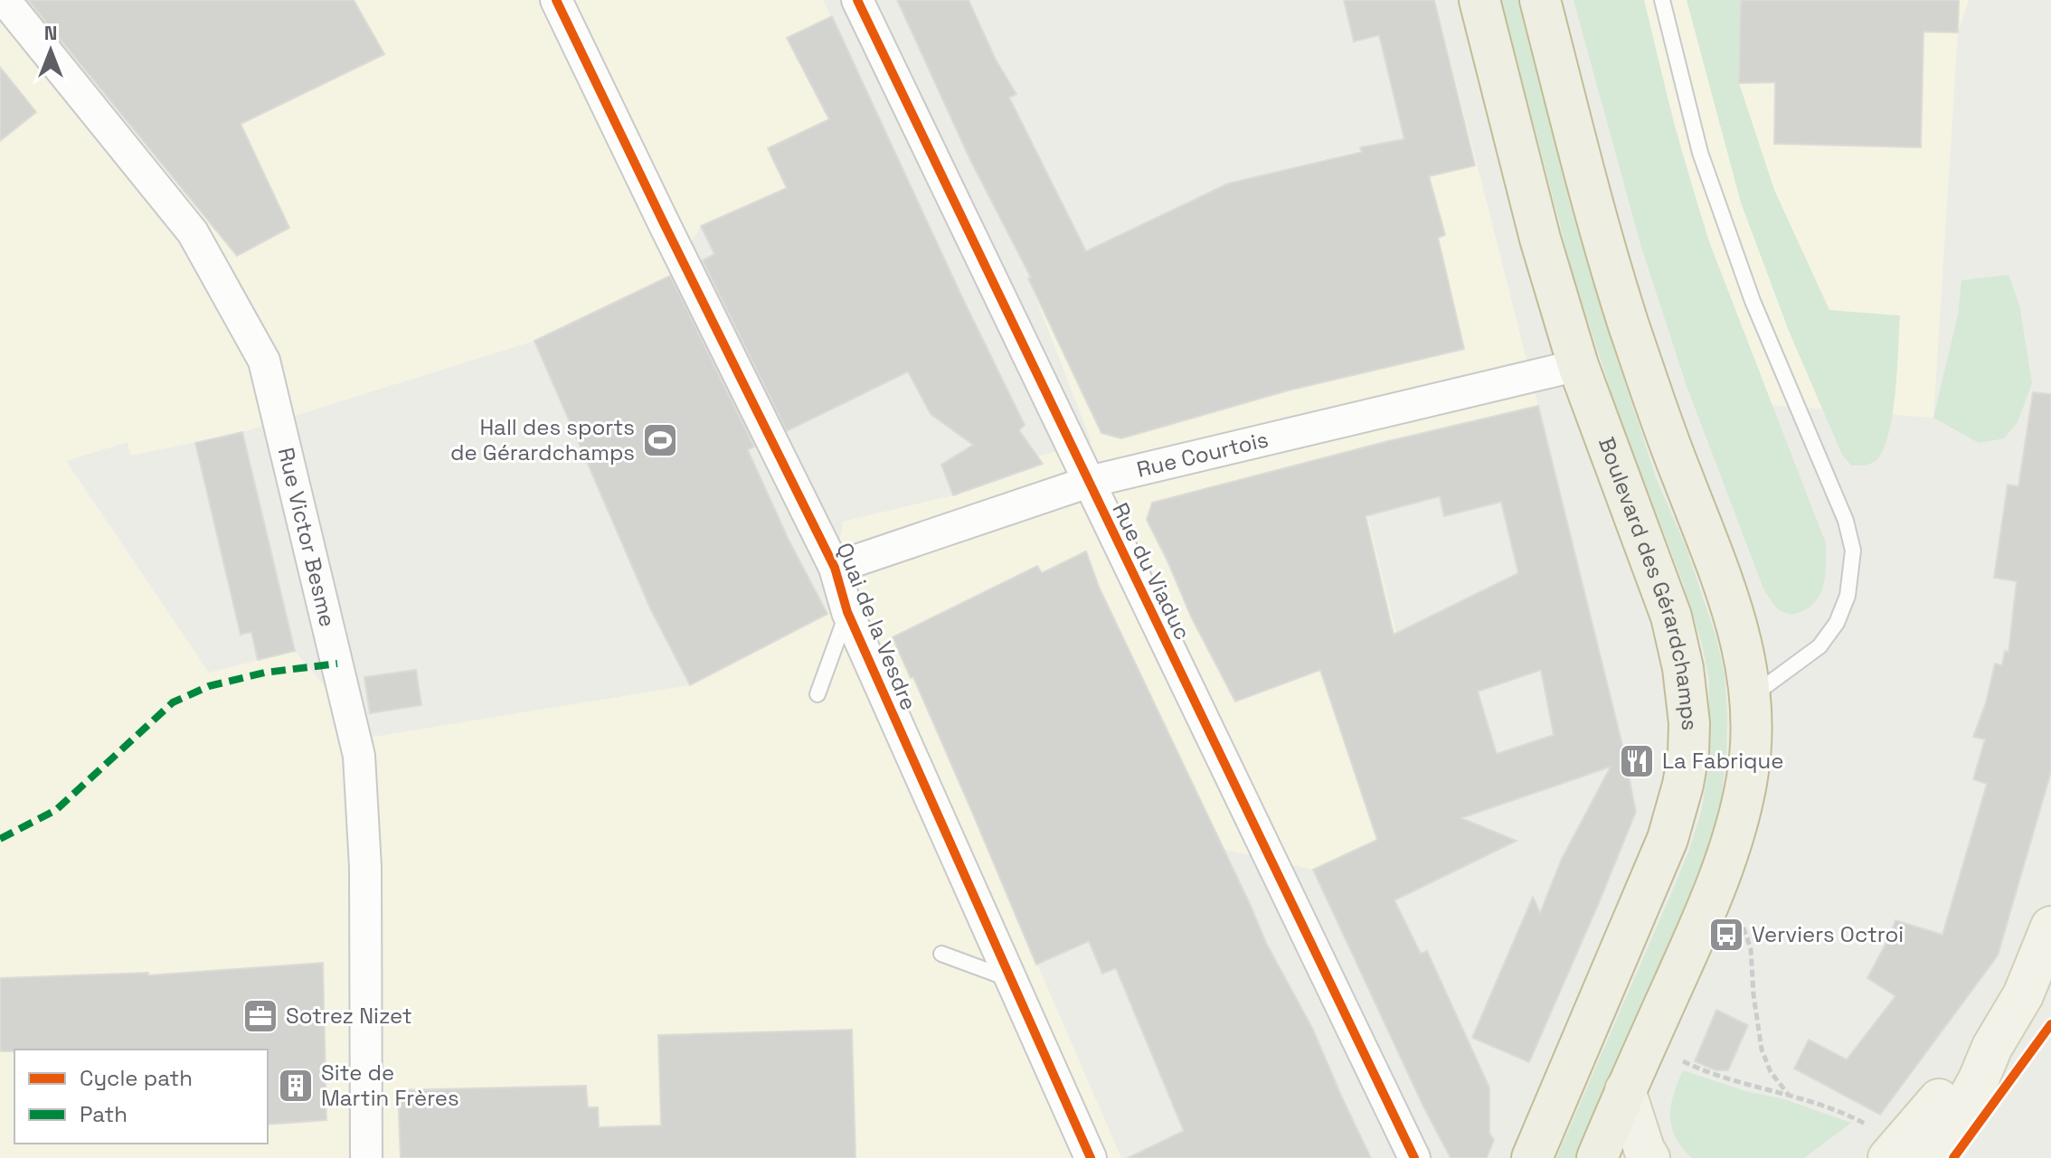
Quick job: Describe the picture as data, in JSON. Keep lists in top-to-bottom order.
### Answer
{
  "streets": {
    "highway": ["Boulevard des Gérardchamps"],
    "street": [
      "Rue Courtois",
      "Rue Victor Besme",
      "Rue du Viaduc",
      "Quai de la Vesdre"
    ]
  },
  "crossings": [
    ["Rue Courtois", "Rue du Viaduc"],
    ["Rue Courtois", "Boulevard des Gérardchamps"],
    ["Rue Courtois", "Quai de la Vesdre"]
  ],
  "places": {
    "sports": ["Hall des sports de Gérardchamps"],
    "restaurant": ["La Fabrique"],
    "bus stop": ["Verviers Octroi"],
    "office": ["Sotrez Nizet"],
    "building": ["Site de Martin Frères"]
  },
  "legend": ["Cycle path", "Path"],
  "north": "top"
}
